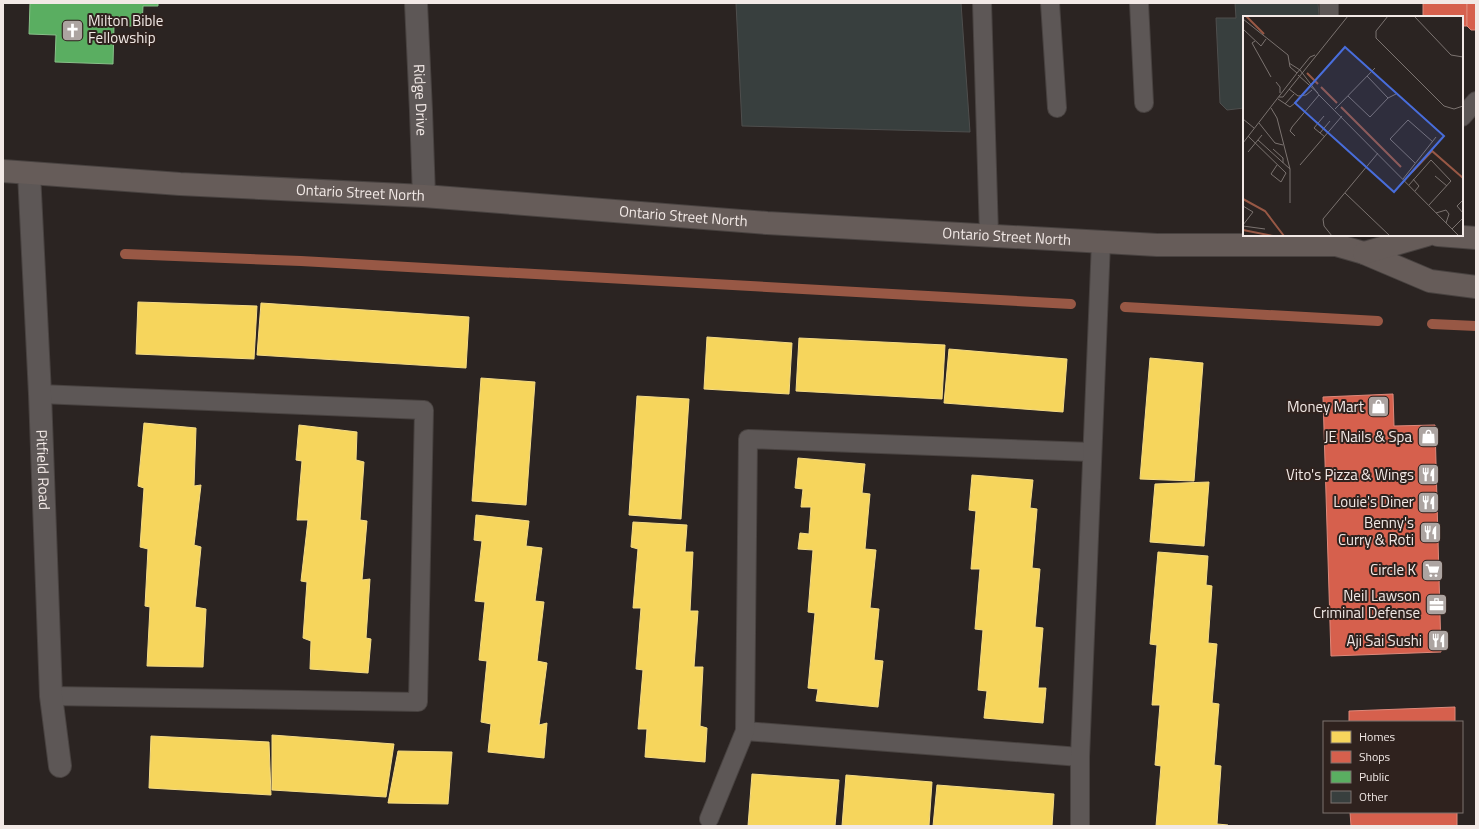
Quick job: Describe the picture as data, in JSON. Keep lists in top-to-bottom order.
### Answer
{
  "streets": {
    "main road": ["Ontario Street North"],
    "street": ["Ridge Drive", "Pitfield Road"]
  },
  "crossings": [
    ["Ridge Drive", "Ontario Street North"],
    ["Ontario Street North", "Pitfield Road"]
  ],
  "places": {
    "church": ["Milton Bible Fellowship"],
    "shop": ["Money Mart", "JE Nails & Spa"],
    "restaurant": [
      "Vito's Pizza & Wings",
      "Louie's Diner",
      "Benny's Curry & Roti",
      "Aji Sai Sushi"
    ],
    "supermarket": ["Circle K"],
    "office": ["Neil Lawson Criminal Defense"]
  },
  "legend": [
    "Homes",
    "Shops",
    "Public",
    "Other"
  ]
}
